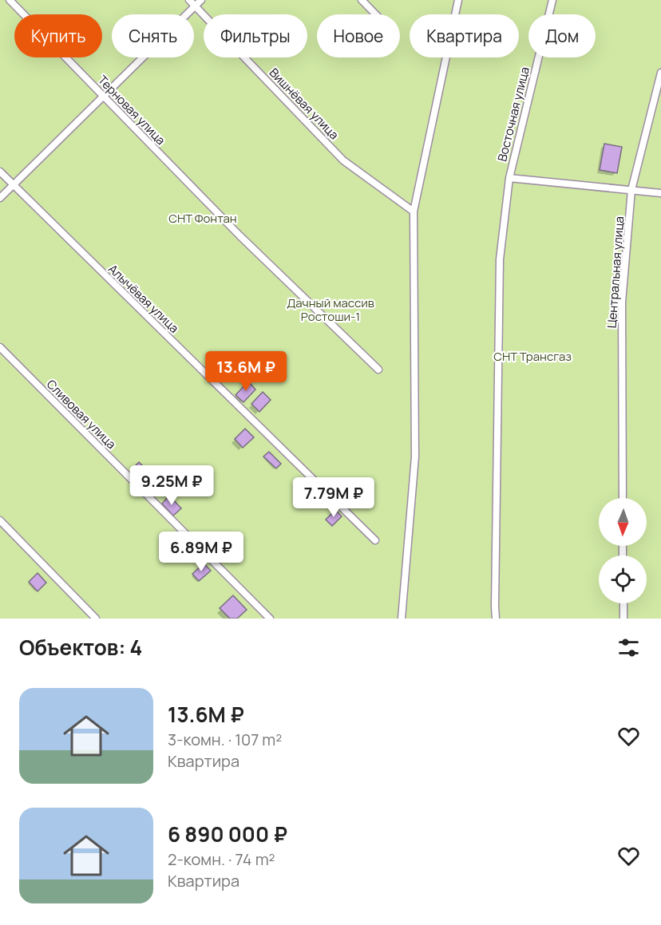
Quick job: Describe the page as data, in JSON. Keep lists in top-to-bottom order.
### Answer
{
  "streets": {
    "lane": [
      "Вишнёвая улица",
      "Терновая улица",
      "Восточная улица",
      "Центральная улица",
      "Алычёвая улица",
      "Сливовая улица"
    ]
  },
  "parks": ["СНТ Фонтан", "Дачный массив Ростоши-1", "СНТ Трансгаз"],
  "north": "bottom",
  "page": {
    "chip": [
      "Купить",
      "Снять",
      "Фильтры",
      "Новое",
      "Квартира",
      "Дом"
    ],
    "price": [
      "13.6M ₽",
      "9.25M ₽",
      "7.79M ₽",
      "6.89M ₽"
    ],
    "heading": "Объектов: 4",
    "list": [
      {
        "name": "13.6M ₽",
        "note": "3-комн. · 107 m² · Квартира"
      },
      {
        "name": "6 890 000 ₽",
        "note": "2-комн. · 74 m² · Квартира"
      }
    ]
  }
}
